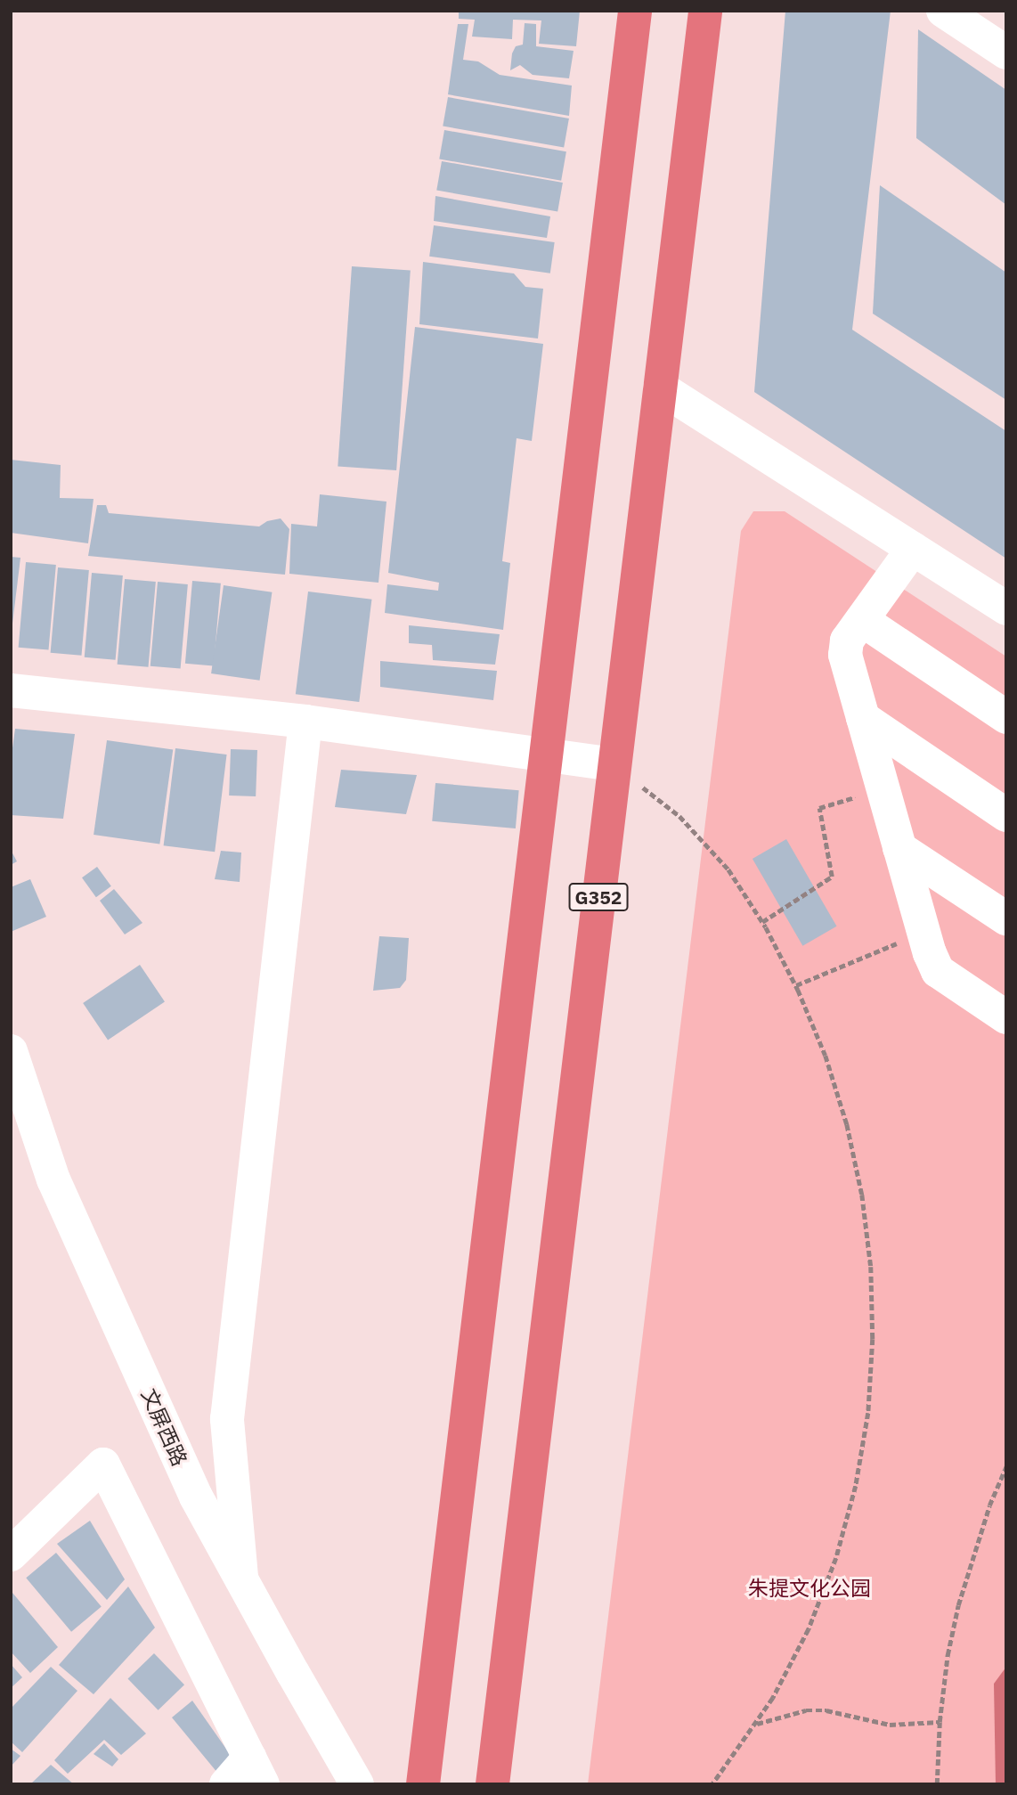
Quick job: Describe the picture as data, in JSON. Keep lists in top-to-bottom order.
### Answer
{
  "streets": {
    "highway": ["G352"],
    "street": ["文屏西路"]
  },
  "parks": ["朱提文化公园"]
}
